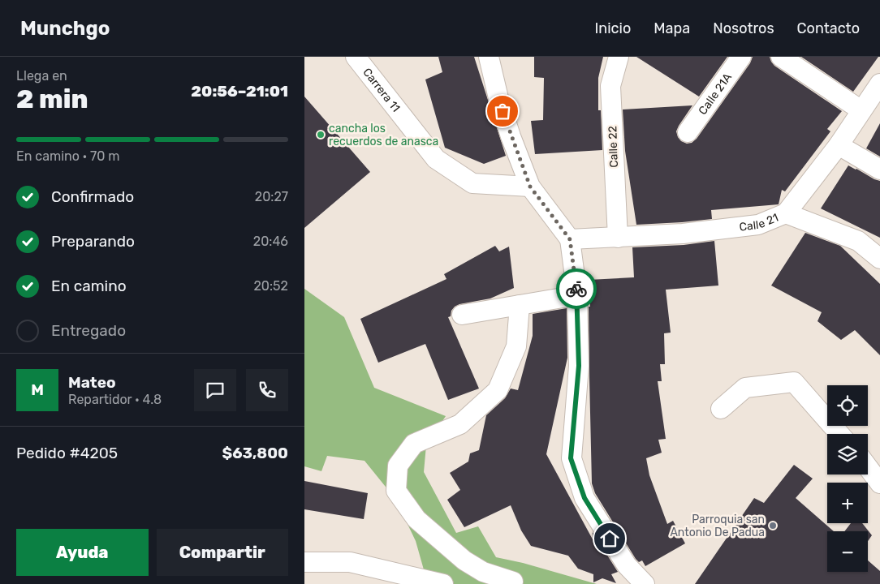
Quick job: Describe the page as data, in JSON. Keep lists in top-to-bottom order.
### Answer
{
  "streets": {
    "street": [
      "Carrera 11",
      "Calle 21A",
      "Calle 22",
      "Calle 21"
    ]
  },
  "crossings": [
    ["Calle 22", "Calle 21"]
  ],
  "places": ["cancha los recuerdos de anasca", "Parroquia san Antonio De Padua"],
  "page": {
    "header": "Munchgo",
    "nav": [
      "Inicio",
      "Mapa",
      "Nosotros",
      "Contacto"
    ],
    "heading": ["2 min", "Llega en", "20:56–21:01"],
    "panel": [
      "Mateo",
      "Repartidor · 4.8",
      "Pedido #4205",
      "$63,800"
    ],
    "bar": "En camino · 70 m",
    "list": [
      ["Confirmado", "20:27"],
      ["Preparando", "20:46"],
      ["En camino", "20:52"],
      "Entregado"
    ],
    "round": "M",
    "map_buttons": ["+", "−"],
    "buttons": ["Ayuda", "Compartir"]
  }
}
